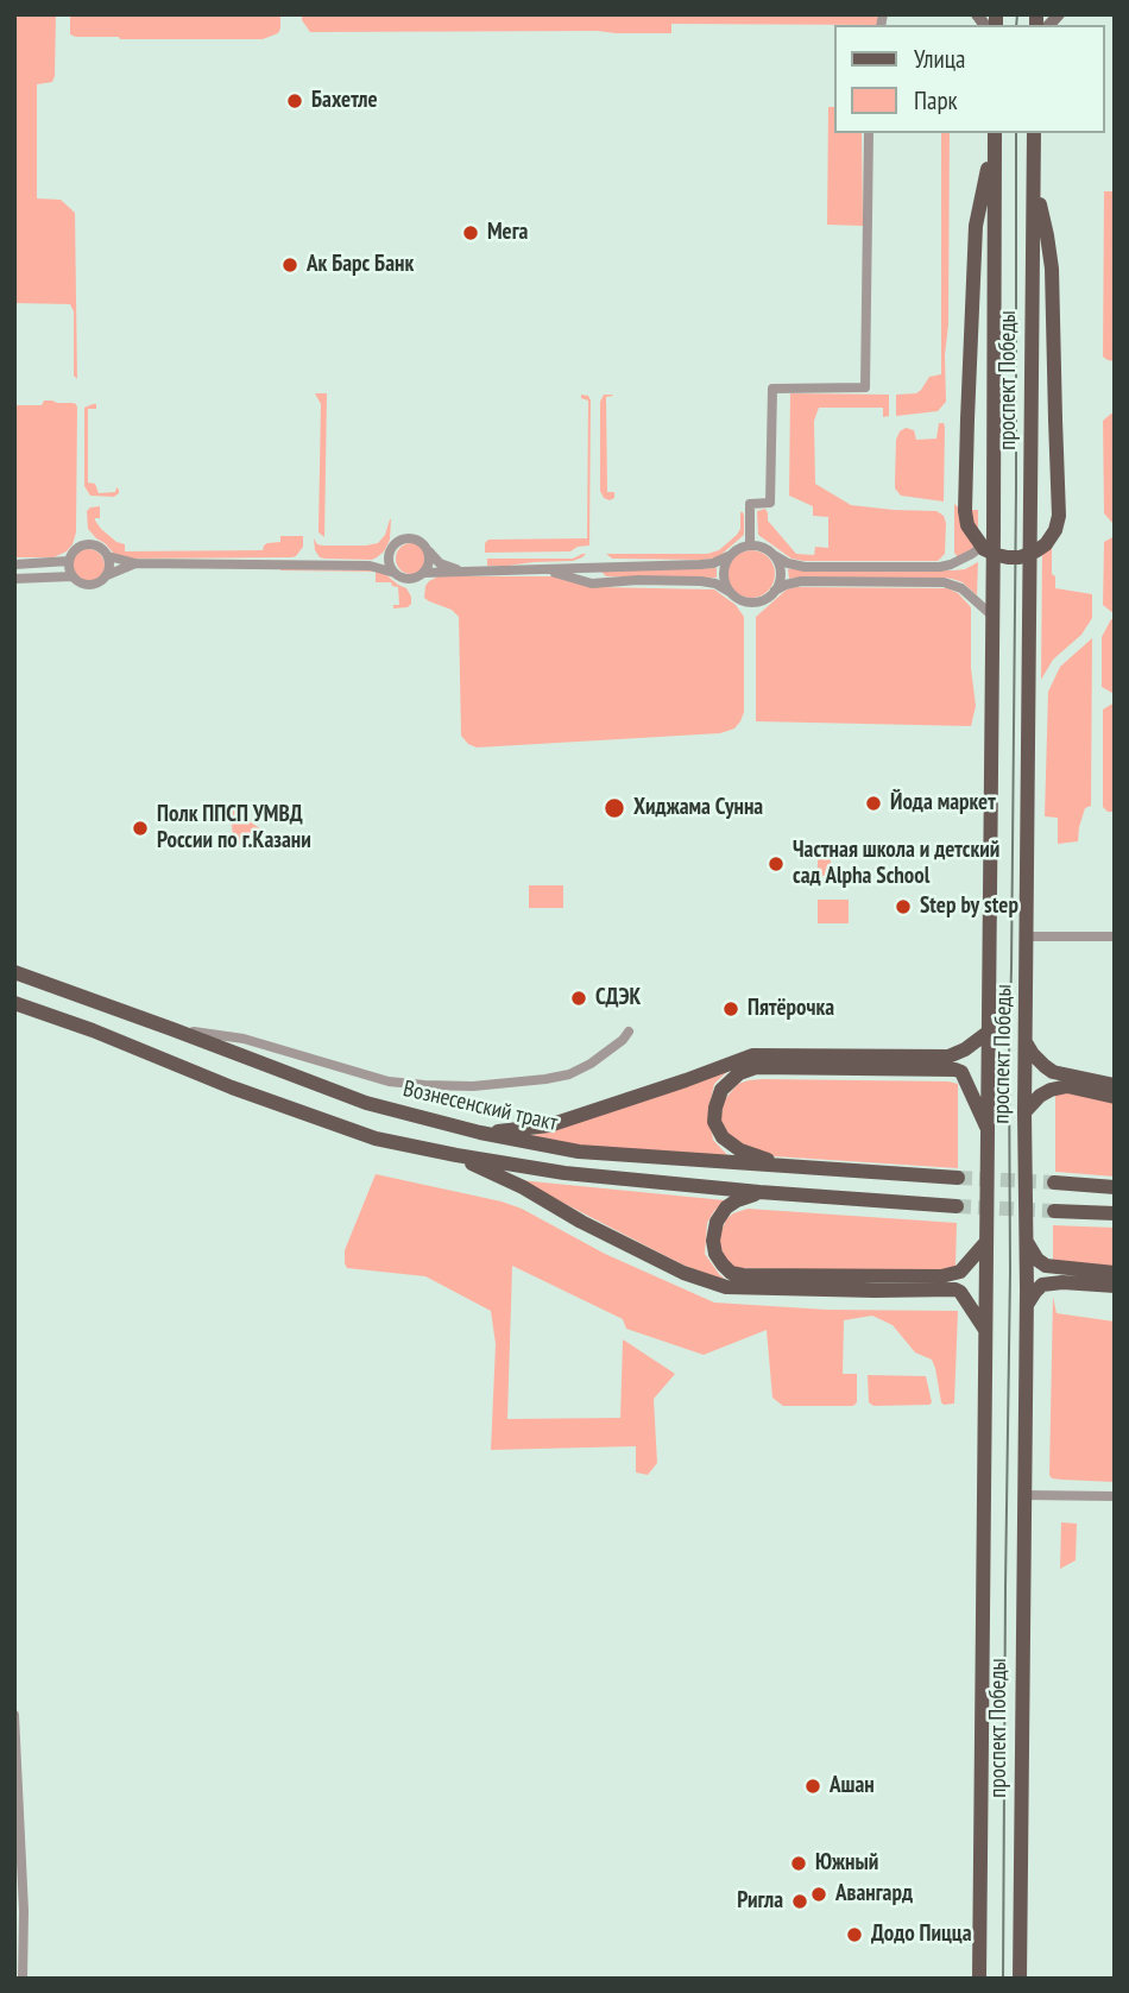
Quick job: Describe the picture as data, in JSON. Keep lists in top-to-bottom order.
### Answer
{
  "streets": {
    "main road": ["проспект Победы", "Вознесенский тракт"]
  },
  "places": [
    "Бахетле",
    "Мега",
    "Ак Барс Банк",
    "Йода маркет",
    "Хиджама Сунна",
    "Полк ППСП УМВД России по г.Казани",
    "Частная школа и детский сад Alpha School",
    "Step by step",
    "СДЭК",
    "Пятёрочка",
    "Ашан",
    "Южный",
    "Авангард",
    "Ригла",
    "Додо Пицца"
  ],
  "legend": ["Улица", "Парк"]
}
